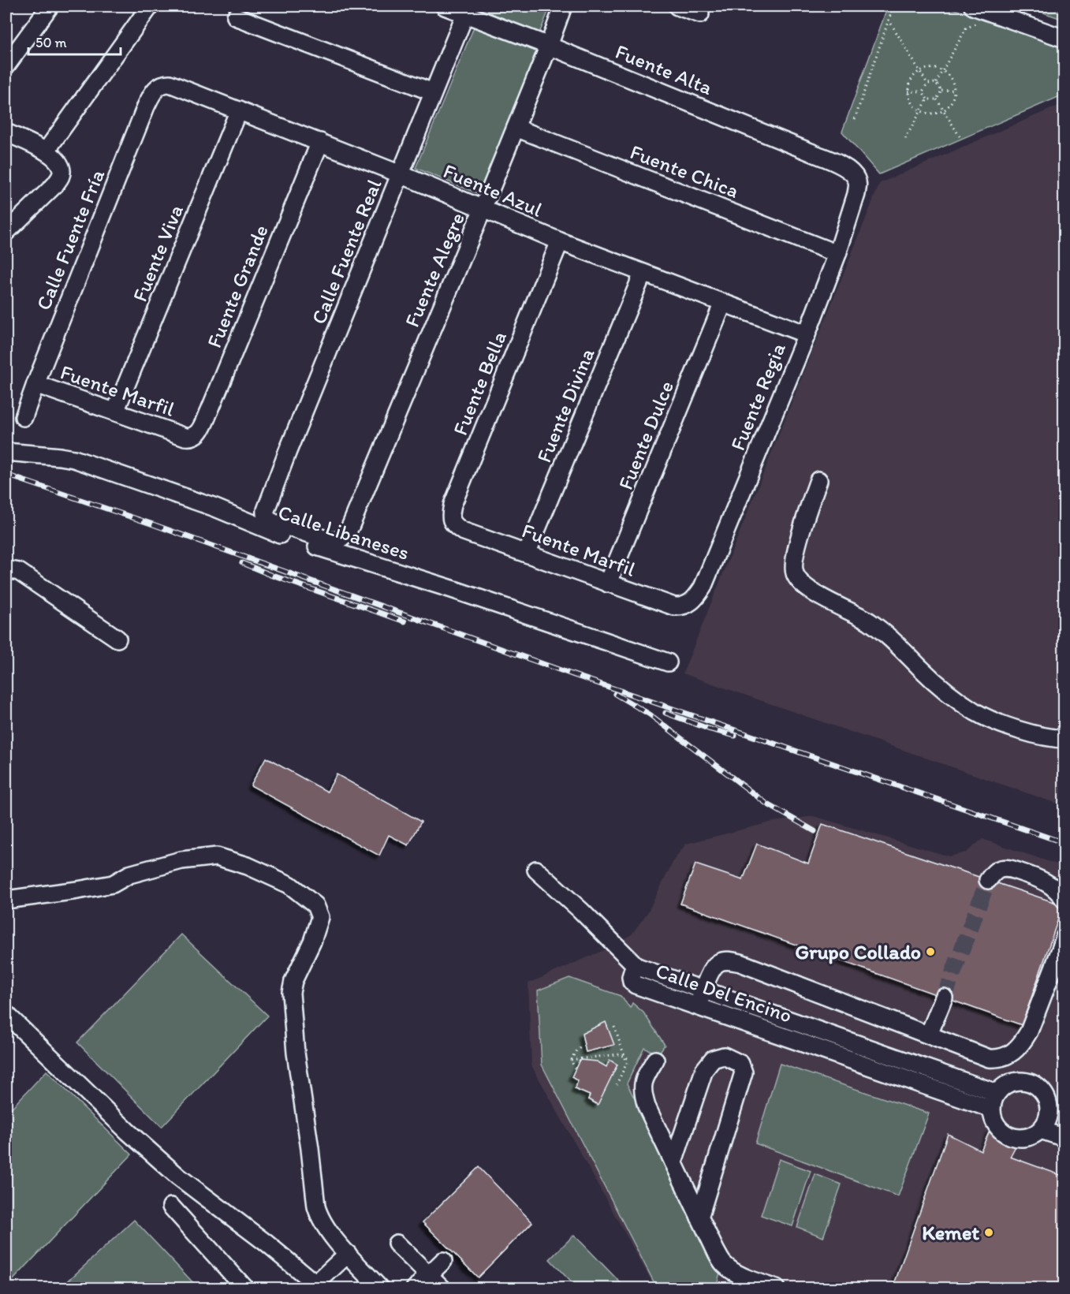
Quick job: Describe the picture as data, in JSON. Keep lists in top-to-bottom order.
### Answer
{
  "streets": {
    "street": [
      "Fuente Alta",
      "Fuente Chica",
      "Fuente Azul",
      "Calle Fuente Fría",
      "Calle Fuente Real",
      "Fuente Viva",
      "Fuente Alegre",
      "Fuente Grande",
      "Fuente Bella",
      "Fuente Marfil",
      "Fuente Regia",
      "Fuente Divina",
      "Fuente Dulce",
      "Calle Libaneses",
      "Calle Del Encino"
    ]
  },
  "crossings": [
    ["Fuente Alta", "Calle Fuente Real"],
    ["Fuente Alta", "Fuente Alegre"],
    ["Fuente Alta", "Fuente Regia"],
    ["Fuente Chica", "Fuente Alegre"],
    ["Fuente Chica", "Fuente Regia"],
    ["Fuente Azul", "Calle Fuente Fría"],
    ["Fuente Azul", "Calle Fuente Real"],
    ["Fuente Azul", "Fuente Viva"],
    ["Fuente Azul", "Fuente Alegre"],
    ["Fuente Azul", "Fuente Grande"],
    ["Fuente Azul", "Fuente Bella"],
    ["Fuente Azul", "Fuente Regia"],
    ["Fuente Azul", "Fuente Divina"],
    ["Fuente Azul", "Fuente Dulce"],
    ["Calle Fuente Fría", "Fuente Marfil"],
    ["Calle Fuente Real", "Fuente Alegre"],
    ["Fuente Viva", "Fuente Marfil"],
    ["Fuente Grande", "Fuente Marfil"],
    ["Fuente Bella", "Fuente Marfil"],
    ["Fuente Marfil", "Fuente Regia"],
    ["Fuente Marfil", "Fuente Divina"],
    ["Fuente Marfil", "Fuente Dulce"]
  ],
  "places": ["Grupo Collado", "Kemet"],
  "scale_bar": "50 m"
}
